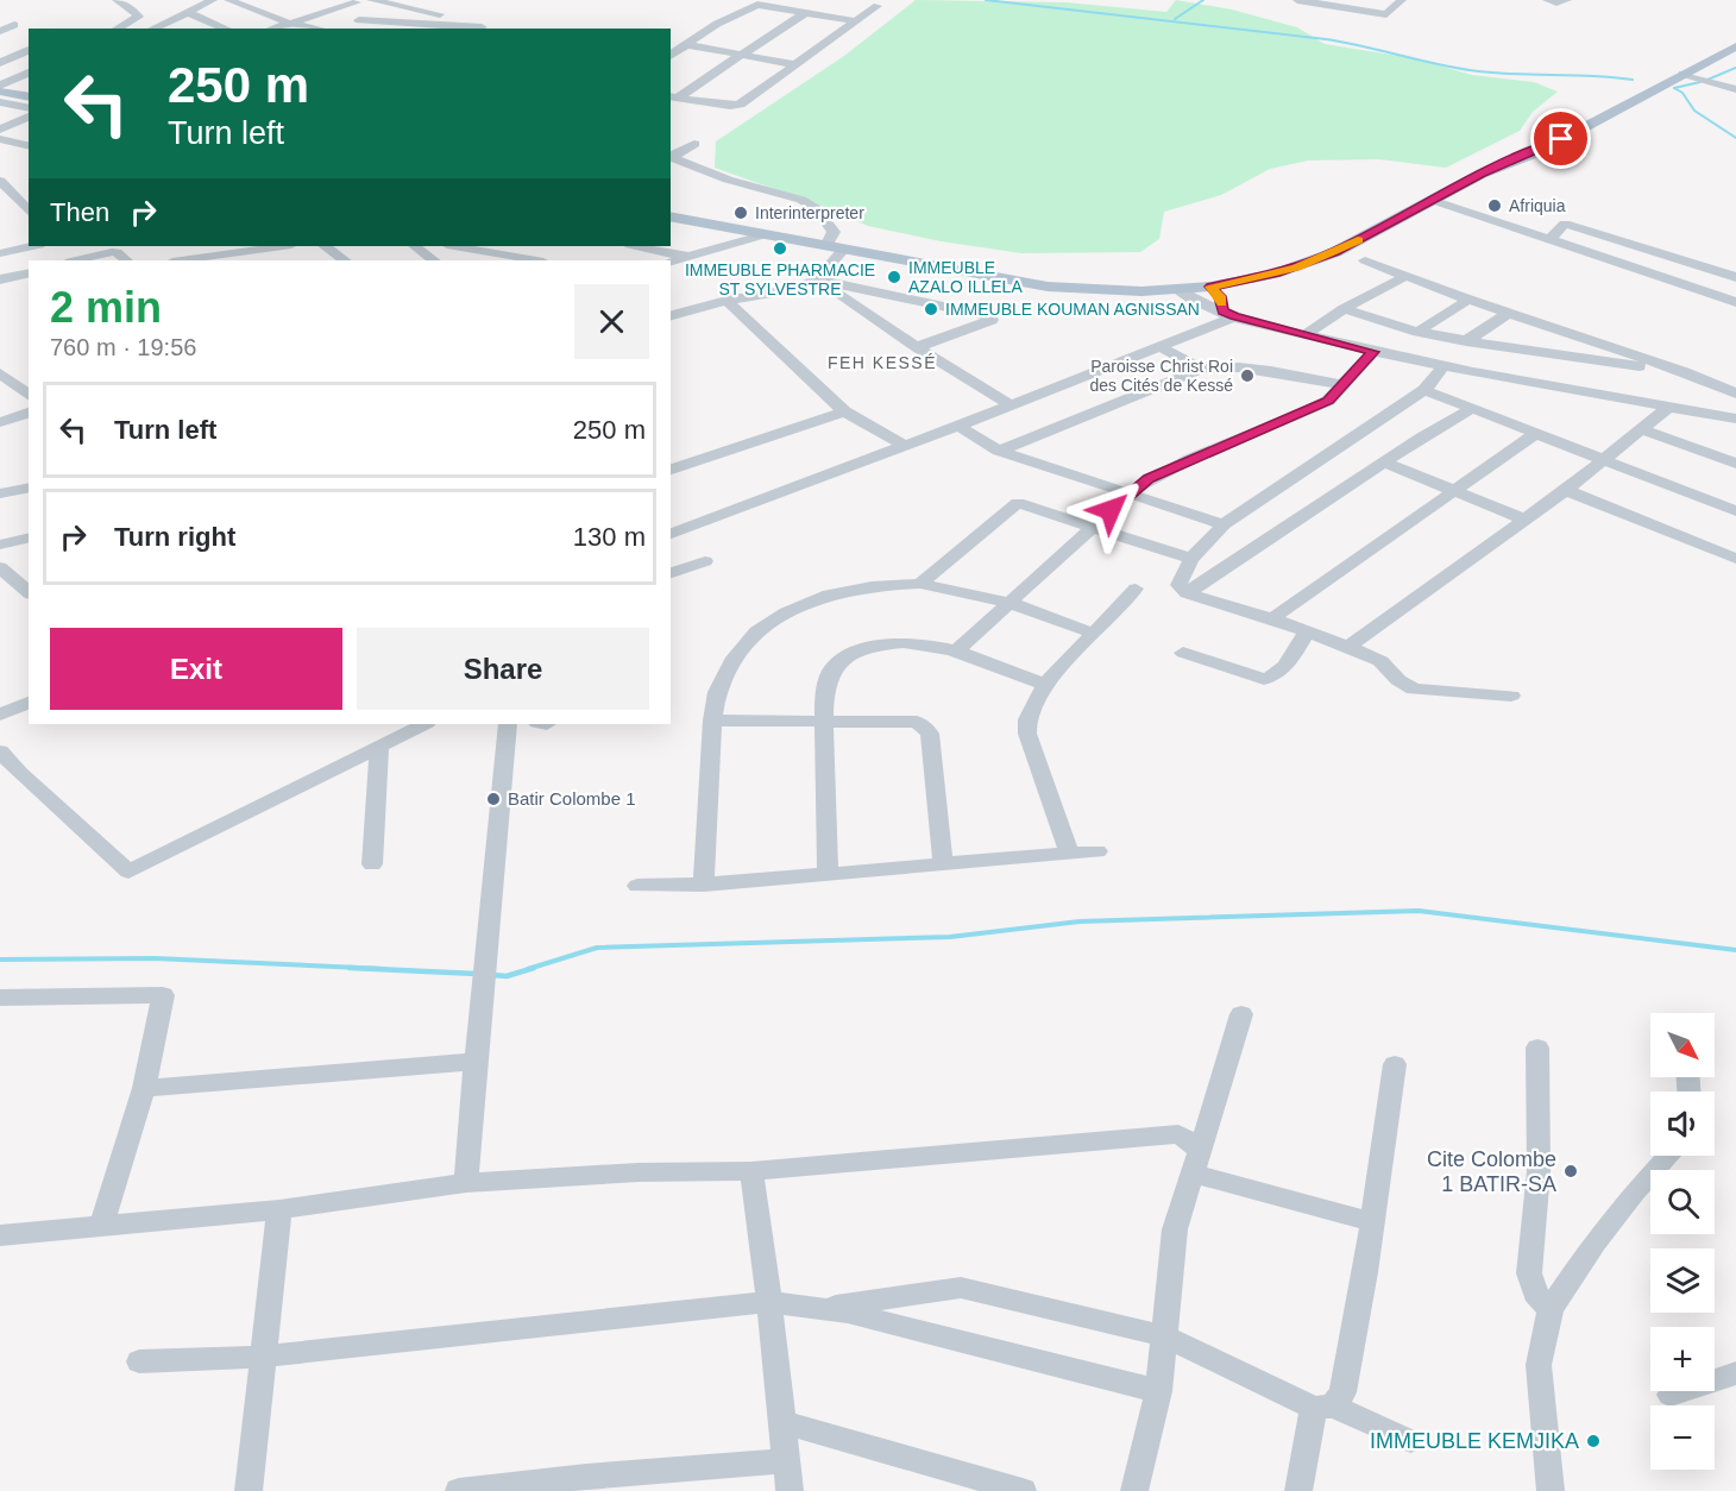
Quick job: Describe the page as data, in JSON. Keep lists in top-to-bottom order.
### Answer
{
  "districts": ["FEH KESSÉ"],
  "places": [
    "Afriquia",
    "Interinterpreter",
    "IMMEUBLE PHARMACIE ST SYLVESTRE",
    "IMMEUBLE AZALO ILLELA",
    "IMMEUBLE KOUMAN AGNISSAN",
    "Paroisse Christ Roi des Cités de Kessé",
    "Batir Colombe 1",
    "Cite Colombe 1 BATIR-SA",
    "IMMEUBLE KEMJIKA"
  ],
  "north": "bottom right",
  "page": {
    "turn": ["250 m", "Turn left"],
    "then": "Then",
    "heading": ["2 min", "760 m · 19:56"],
    "list": [
      {
        "name": "Turn left",
        "value": "250 m"
      },
      {
        "name": "Turn right",
        "value": "130 m"
      }
    ],
    "buttons": ["Exit", "Share"],
    "map_buttons": ["+", "−"]
  }
}
